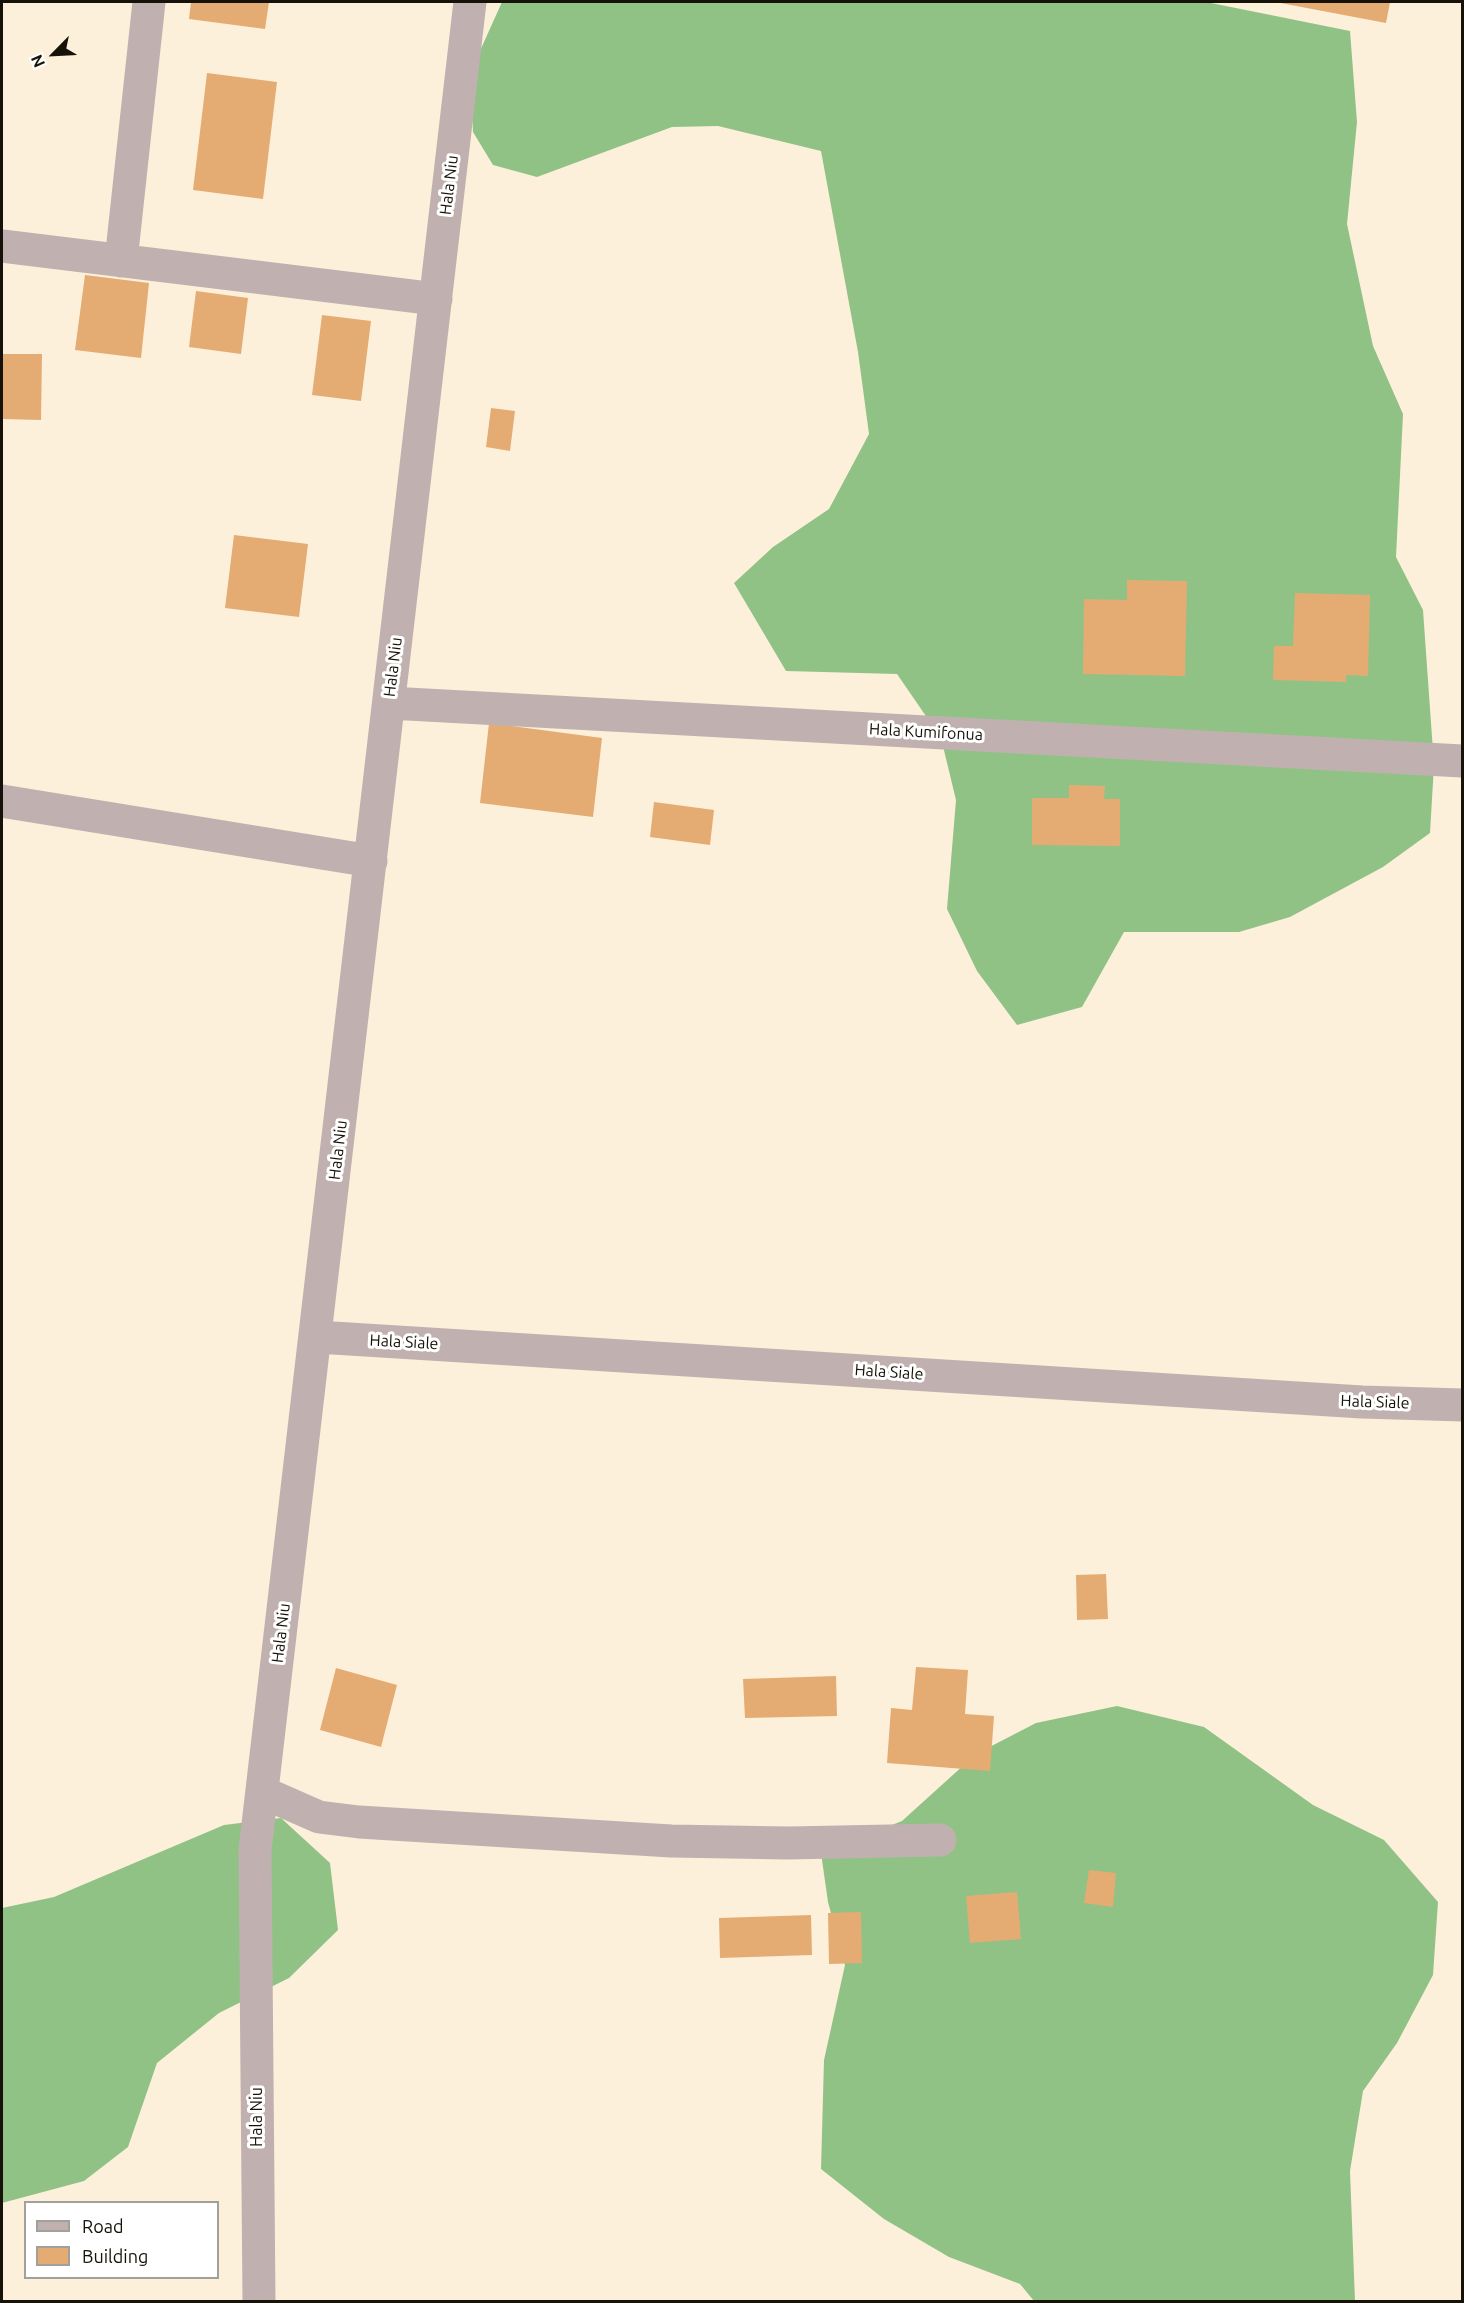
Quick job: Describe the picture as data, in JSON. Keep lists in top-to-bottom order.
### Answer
{
  "streets": {
    "street": ["Hala Niu", "Hala Kumifonua", "Hala Siale"]
  },
  "crossings": [
    ["Hala Niu", "Hala Kumifonua"],
    ["Hala Niu", "Hala Siale"]
  ],
  "legend": ["Road", "Building"],
  "north": "bottom left"
}
